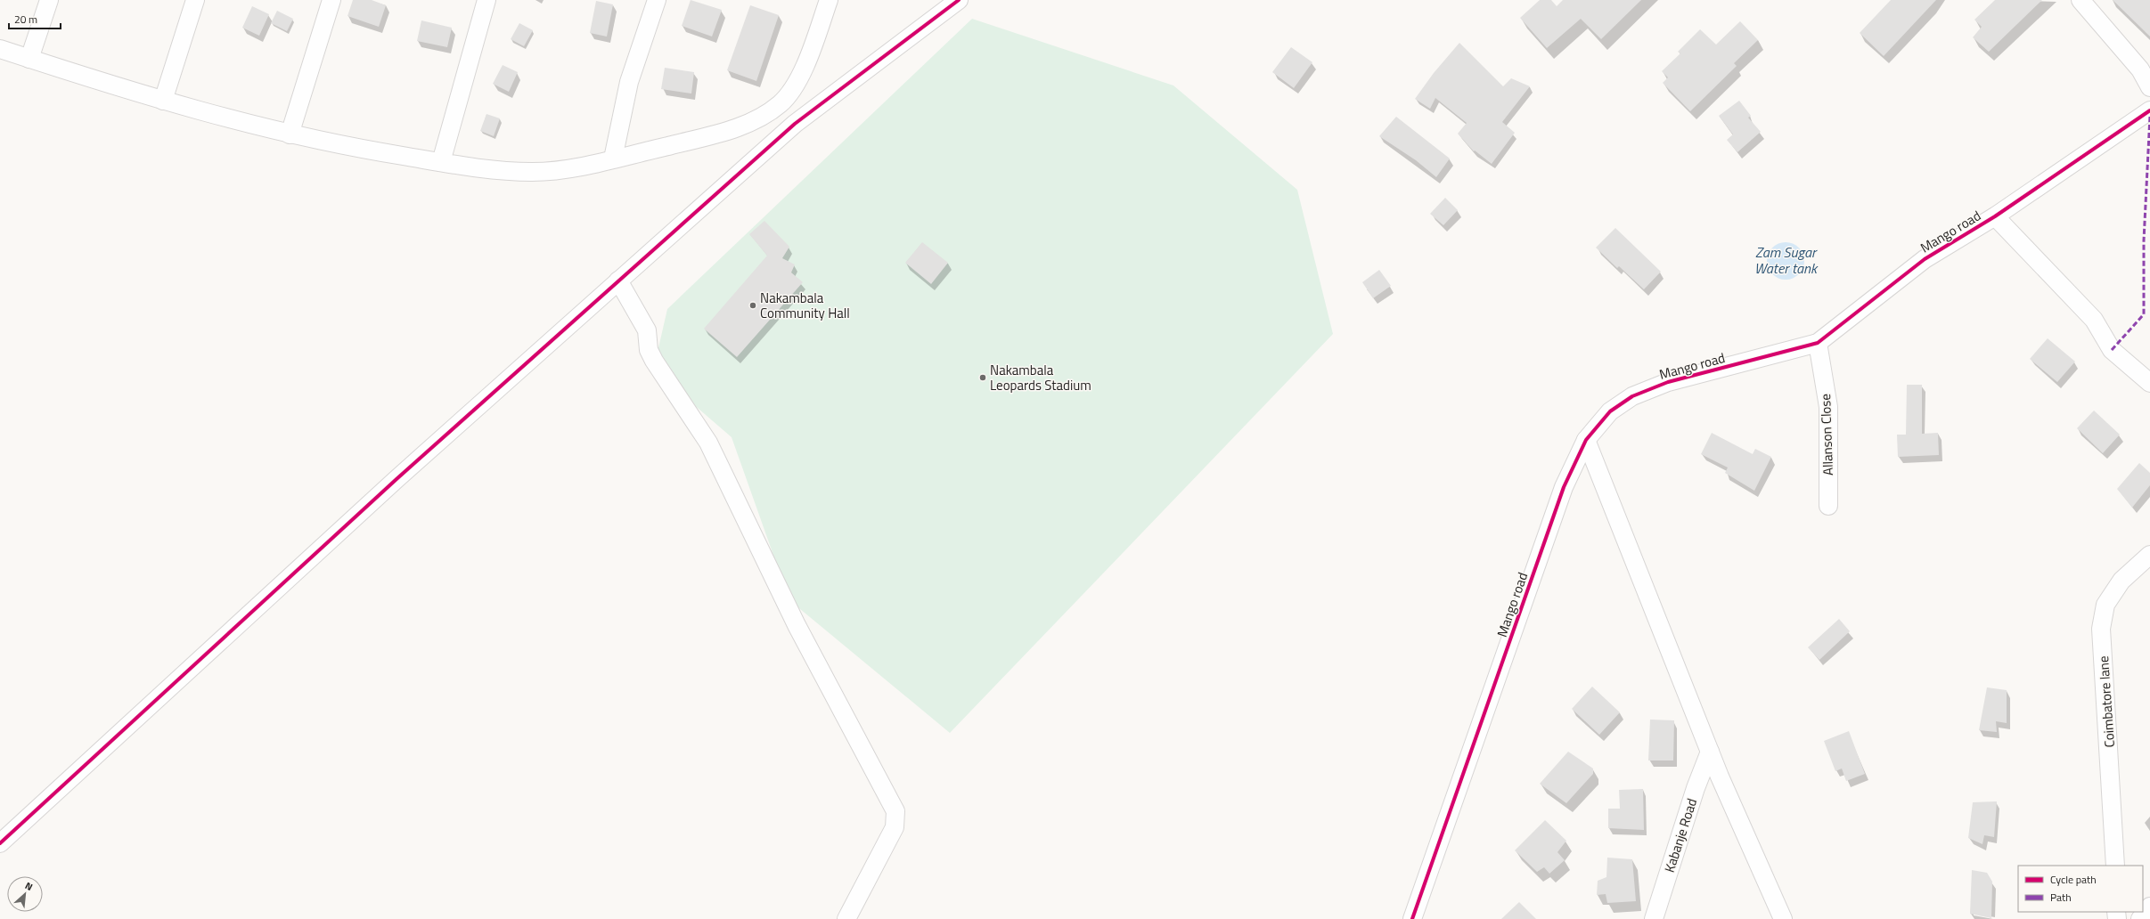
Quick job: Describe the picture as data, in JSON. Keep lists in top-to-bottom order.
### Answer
{
  "streets": {
    "street": [
      "Mango road",
      "Allanson Close",
      "Coimbatore lane",
      "Kabanje Road"
    ]
  },
  "crossings": [
    ["Mango road", "Allanson Close"]
  ],
  "water": ["Zam Sugar Water tank"],
  "places": ["Nakambala Community Hall", "Nakambala Leopards Stadium"],
  "legend": ["Cycle path", "Path"],
  "scale_bar": "20 m",
  "north": "top right"
}
